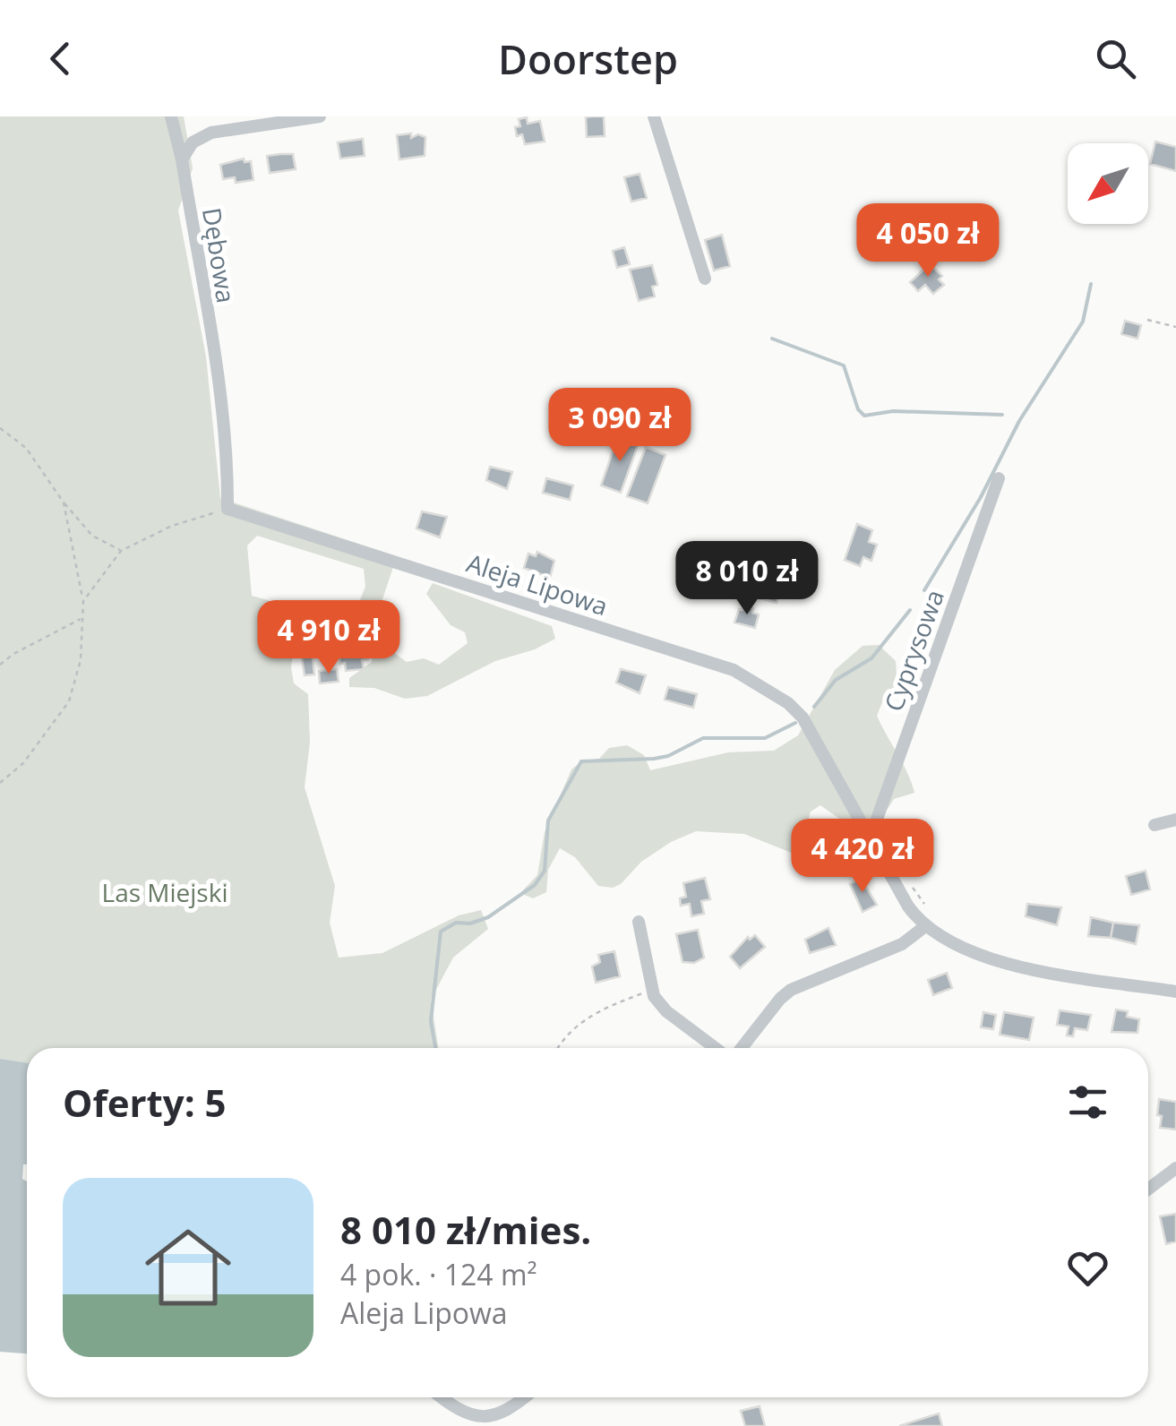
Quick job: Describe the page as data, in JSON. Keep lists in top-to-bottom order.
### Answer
{
  "streets": {
    "street": ["Dębowa", "Aleja Lipowa", "Cyprysowa"]
  },
  "crossings": [
    ["Dębowa", "Aleja Lipowa"],
    ["Aleja Lipowa", "Cyprysowa"]
  ],
  "parks": ["Las Miejski"],
  "north": "bottom left",
  "page": {
    "header": "Doorstep",
    "price": [
      "4 050 zł",
      "3 090 zł",
      "8 010 zł",
      "4 910 zł",
      "4 420 zł"
    ],
    "heading": "Oferty: 5",
    "list": [
      {
        "name": "8 010 zł/mies.",
        "note": "4 pok. · 124 m² · Aleja Lipowa"
      }
    ]
  }
}
